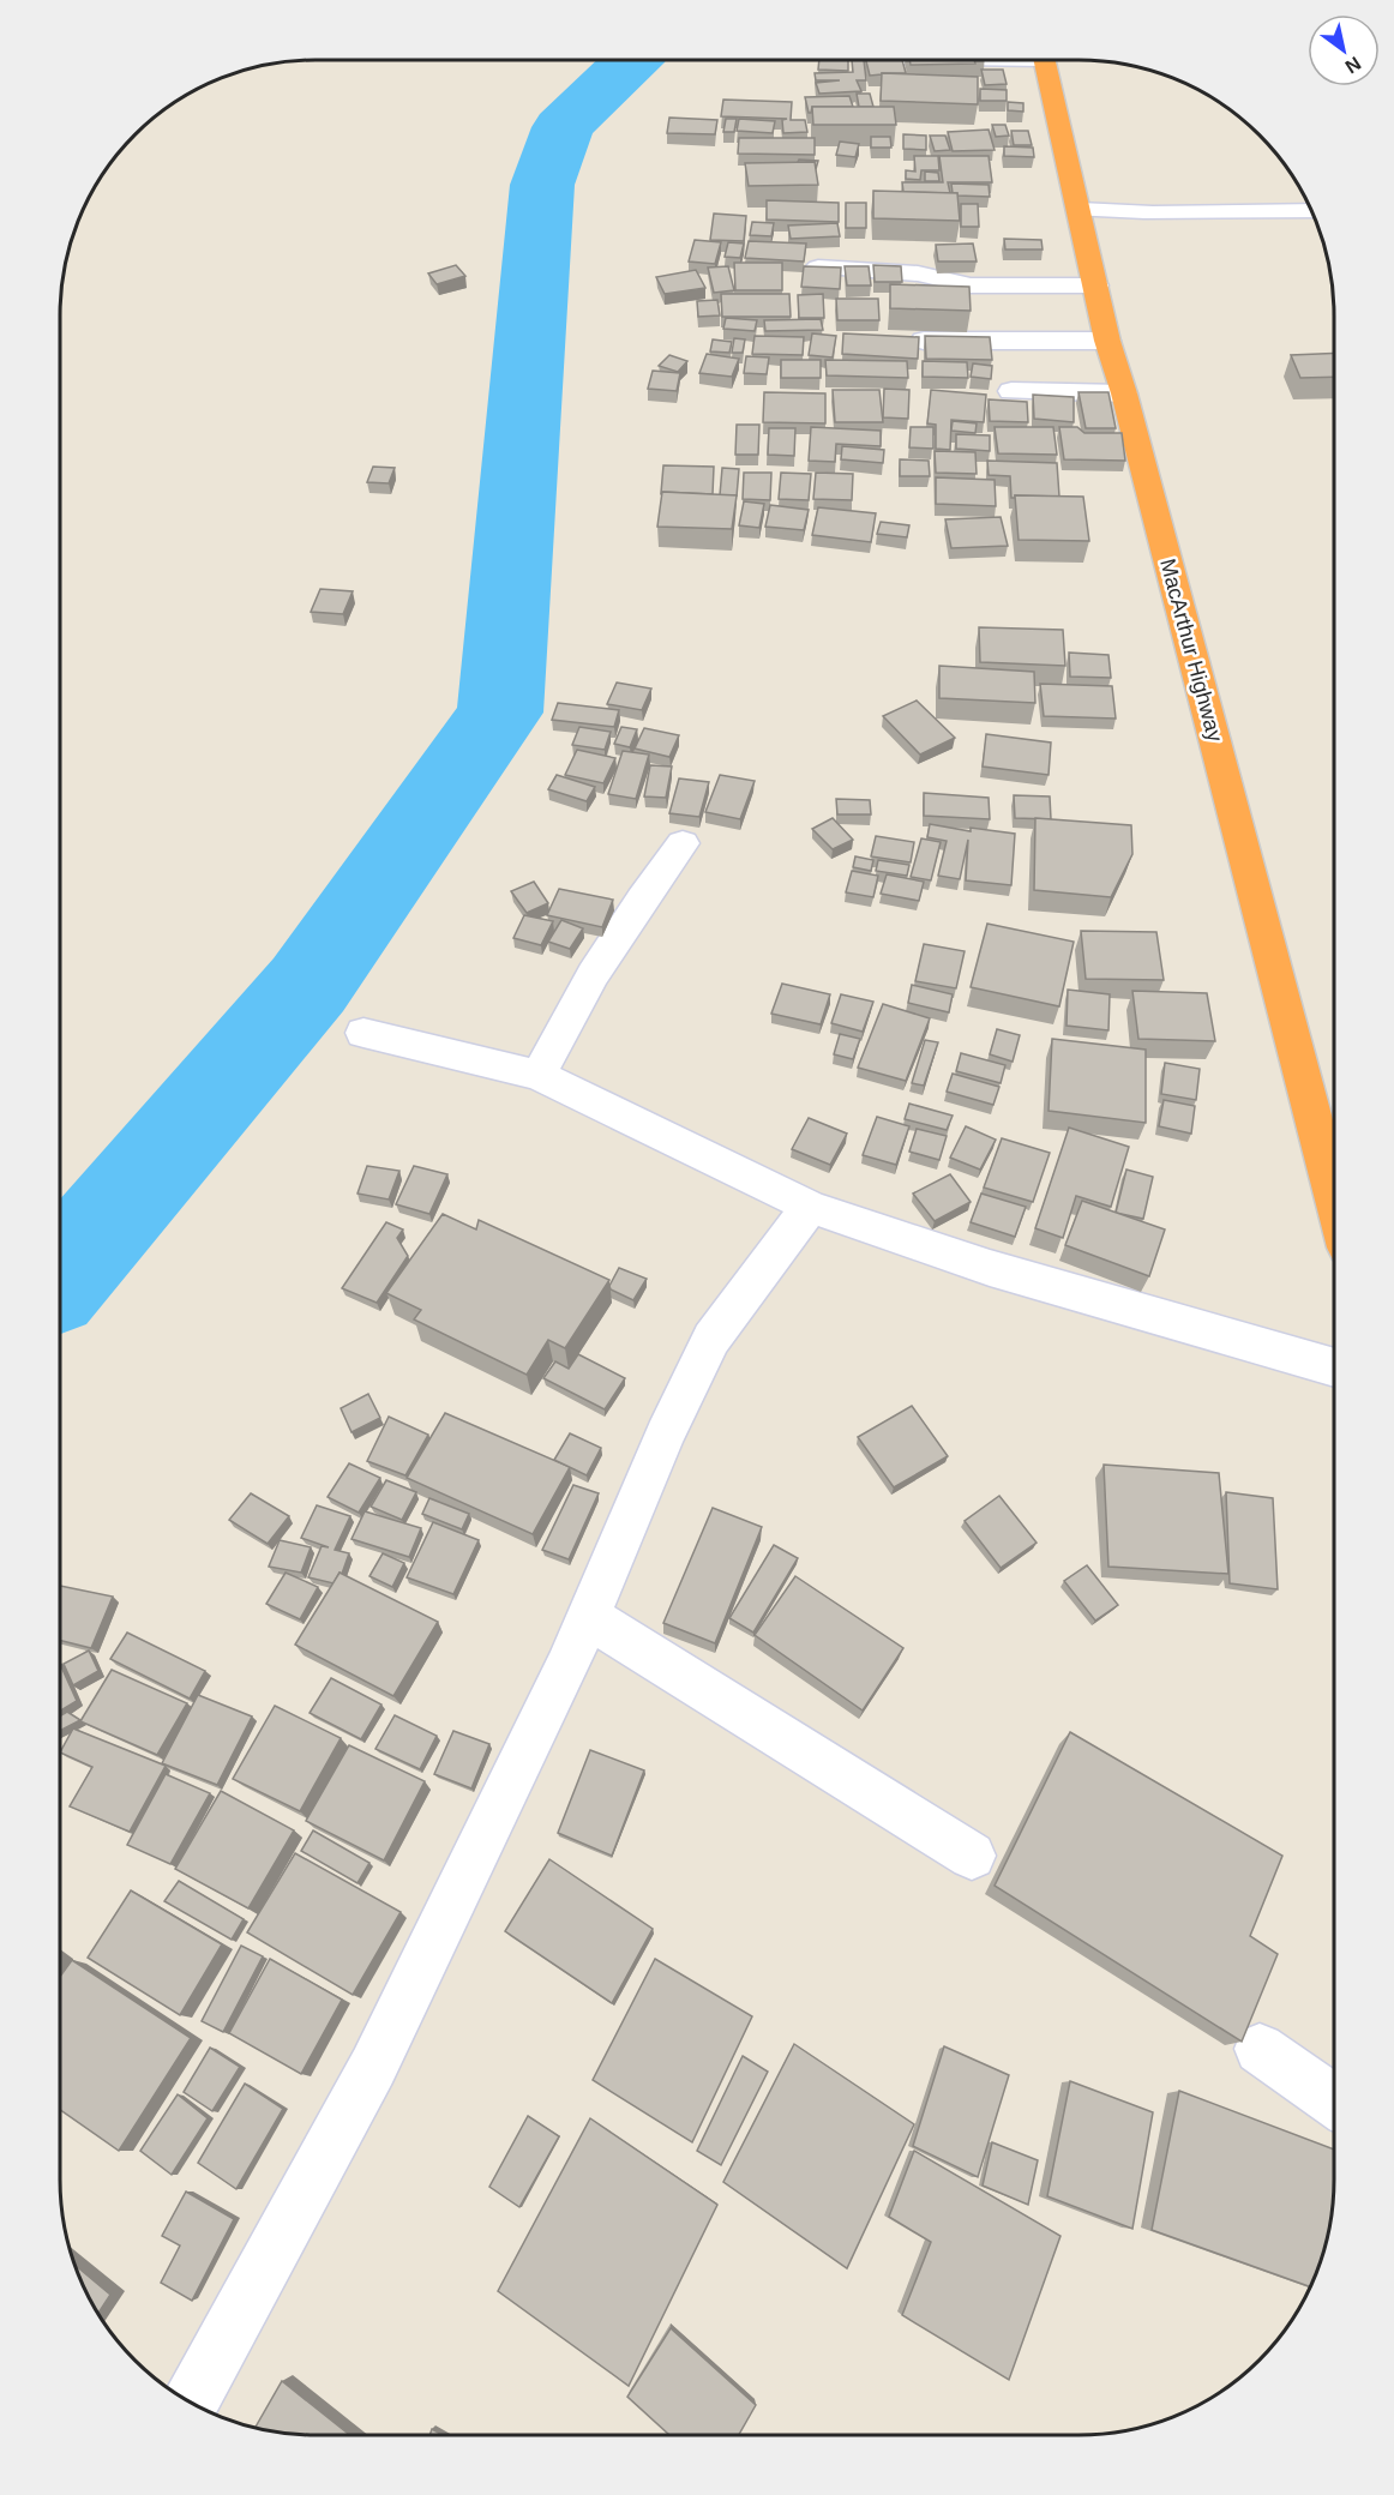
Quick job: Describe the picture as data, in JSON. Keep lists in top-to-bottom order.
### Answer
{
  "streets": {
    "highway": ["MacArthur Highway"]
  },
  "north": "bottom right"
}
